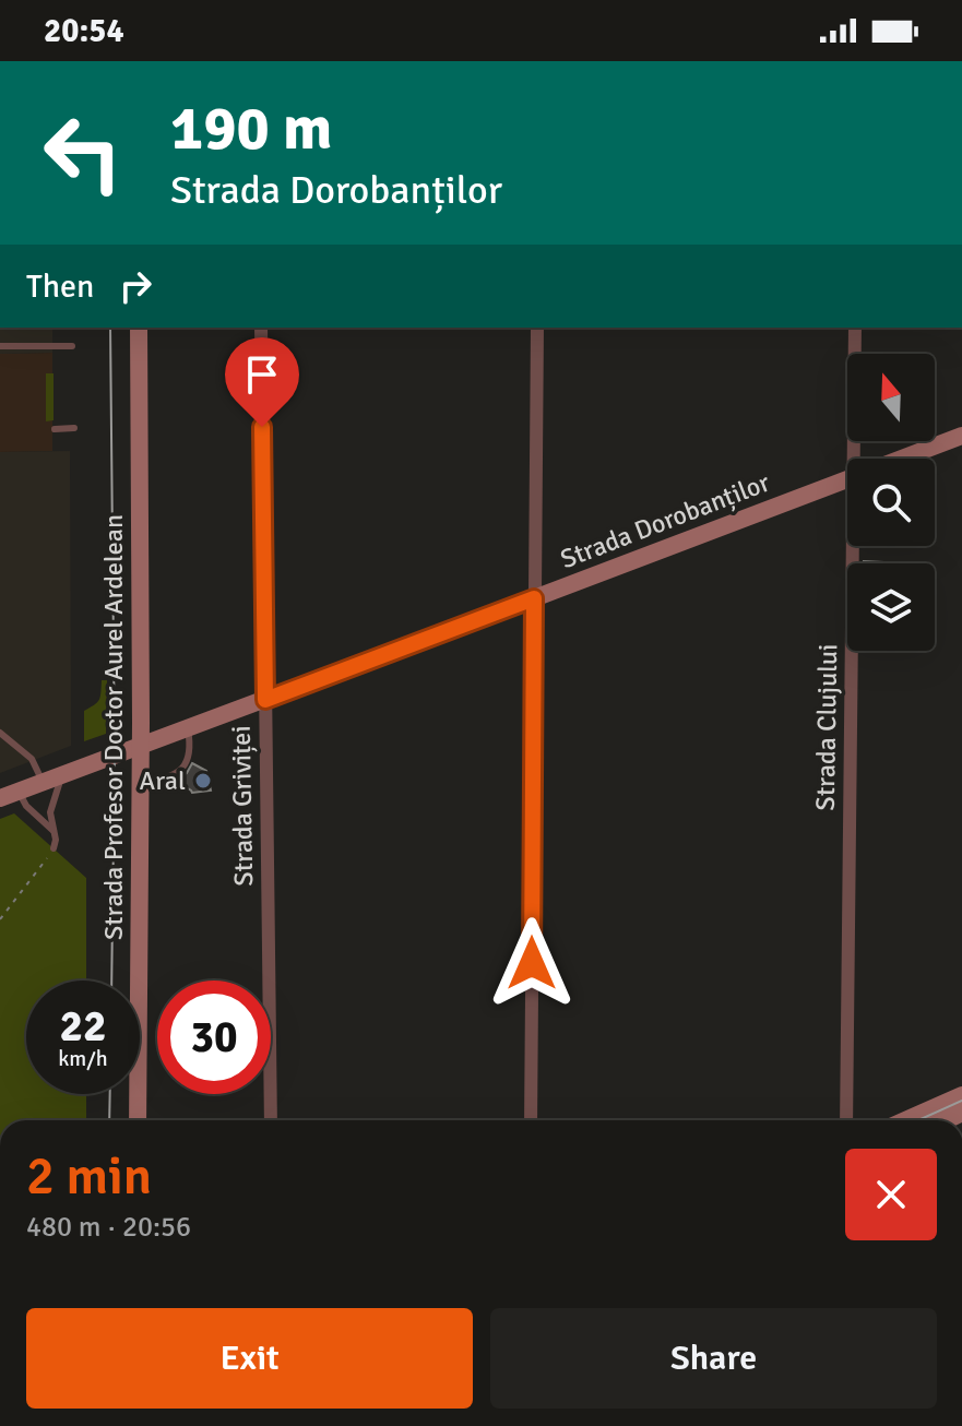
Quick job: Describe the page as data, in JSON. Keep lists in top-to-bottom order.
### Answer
{
  "streets": {
    "main road": ["Strada Dorobanților", "Strada Profesor Doctor Aurel Ardelean"],
    "street": ["Strada Clujului", "Strada Griviței"]
  },
  "crossings": [
    ["Strada Dorobanților", "Strada Profesor Doctor Aurel Ardelean"],
    ["Strada Dorobanților", "Strada Griviței"]
  ],
  "places": ["Aral"],
  "north": "top",
  "page": {
    "status": "20:54",
    "turn": ["190 m", "Strada Dorobanților"],
    "then": "Then",
    "speed": "22 km/h",
    "limit": "30",
    "heading": ["2 min", "480 m · 20:56"],
    "buttons": ["Exit", "Share"]
  }
}
